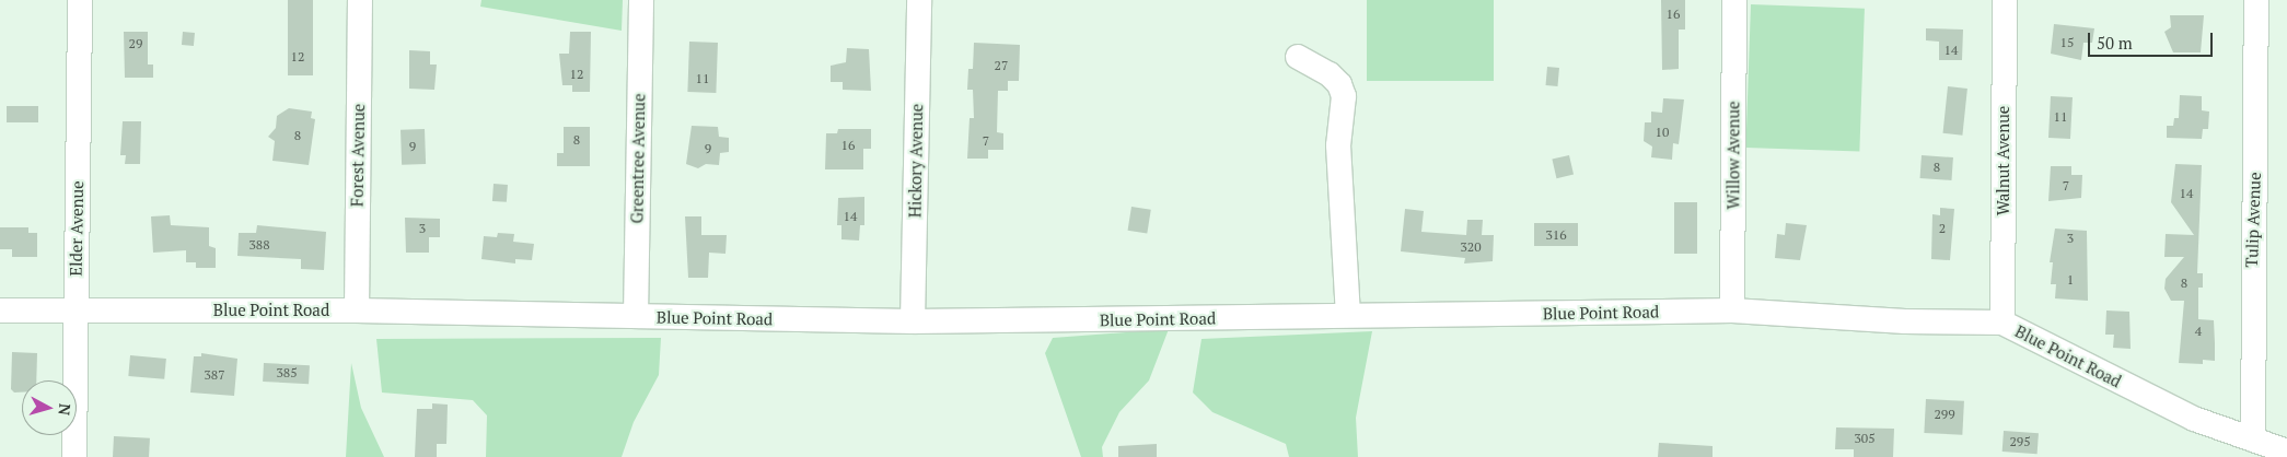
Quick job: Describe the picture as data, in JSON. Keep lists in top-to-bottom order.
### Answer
{
  "streets": {
    "street": [
      "Forest Avenue",
      "Willow Avenue",
      "Greentree Avenue",
      "Hickory Avenue",
      "Walnut Avenue",
      "Tulip Avenue",
      "Elder Avenue",
      "Blue Point Road"
    ]
  },
  "crossings": [
    ["Forest Avenue", "Blue Point Road"],
    ["Willow Avenue", "Blue Point Road"],
    ["Greentree Avenue", "Blue Point Road"],
    ["Hickory Avenue", "Blue Point Road"],
    ["Walnut Avenue", "Blue Point Road"],
    ["Tulip Avenue", "Blue Point Road"],
    ["Elder Avenue", "Blue Point Road"]
  ],
  "house_numbers": [
    "16",
    "15",
    "29",
    "14",
    "12",
    "27",
    "12",
    "11",
    "11",
    "10",
    "8",
    "8",
    "7",
    "16",
    "9",
    "9",
    "8",
    "7",
    "14",
    "14",
    "3",
    "2",
    "316",
    "3",
    "388",
    "320",
    "1",
    "8",
    "4",
    "385",
    "387",
    "299",
    "305",
    "295"
  ],
  "scale_bar": "50 m",
  "north": "right"
}
